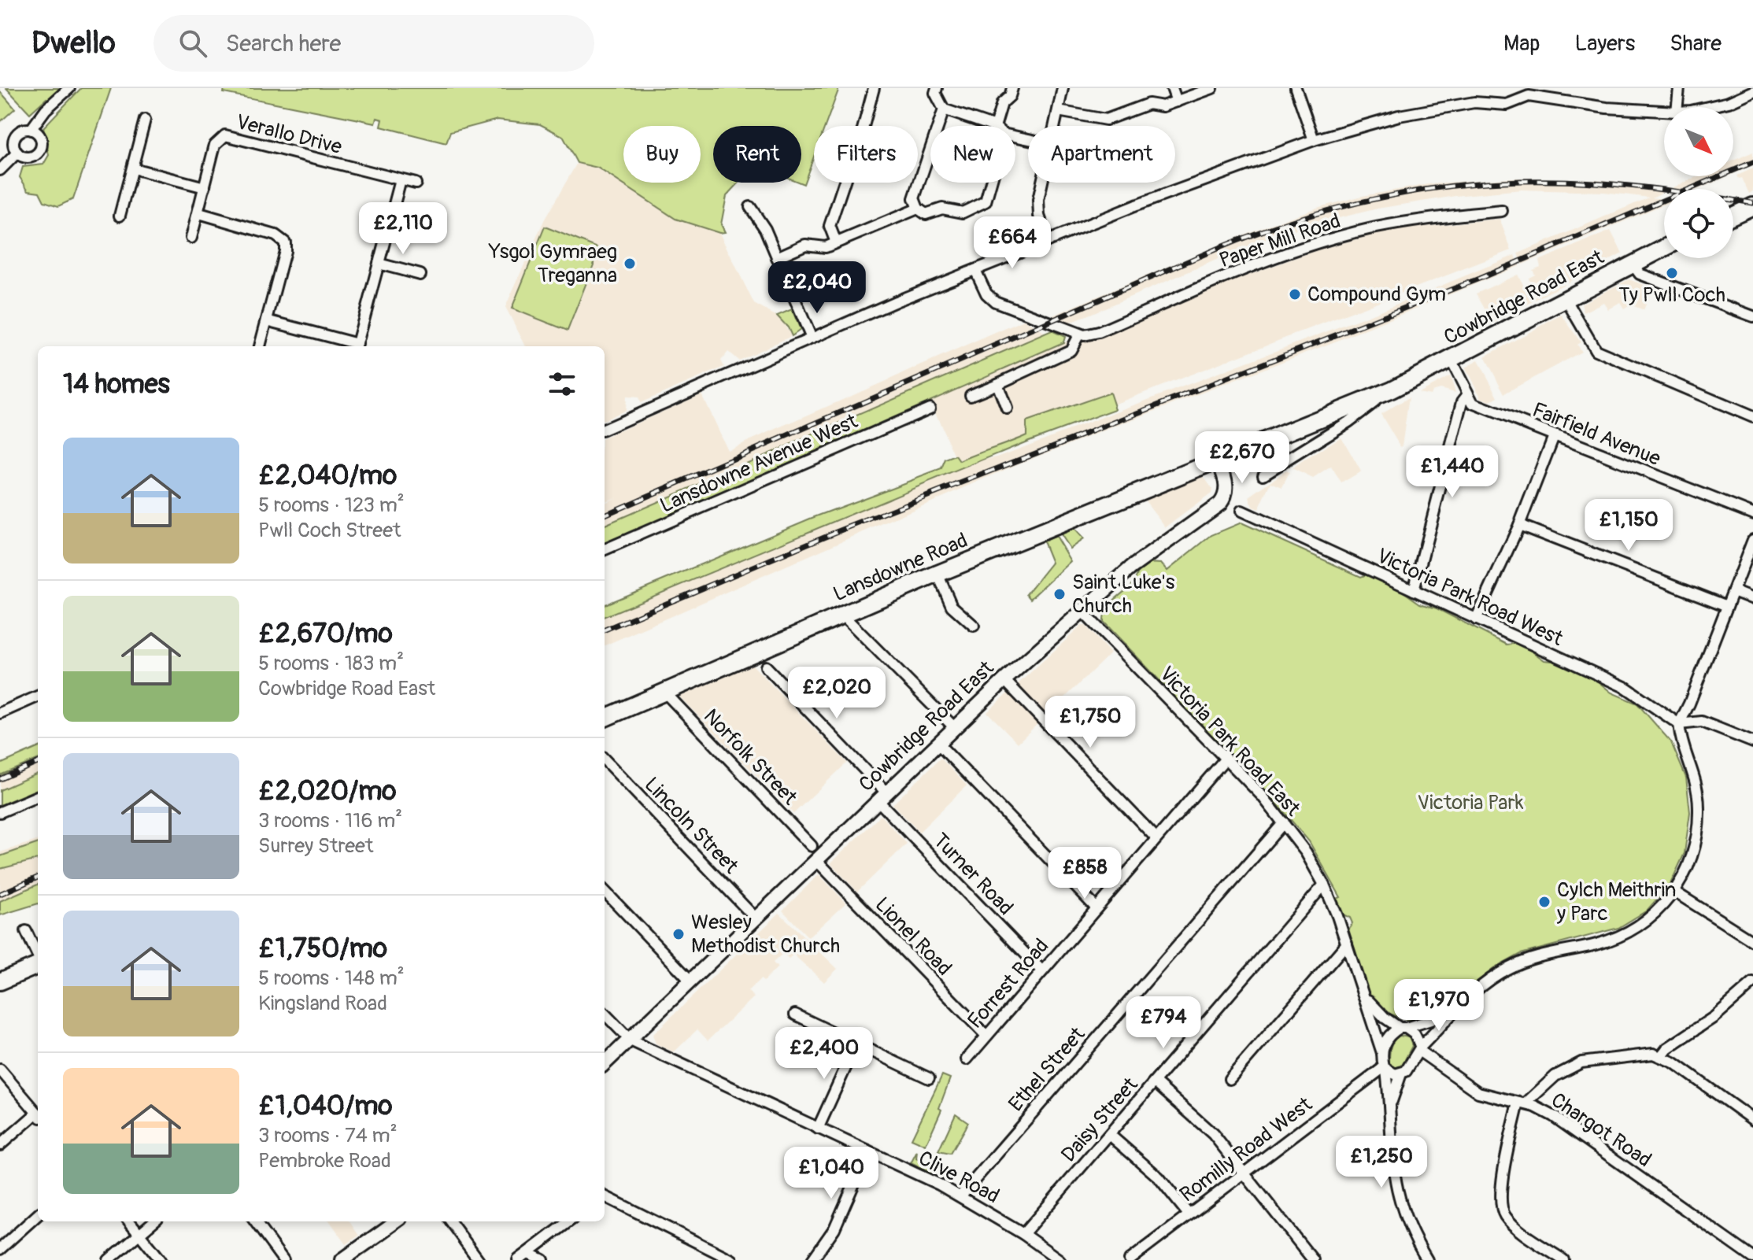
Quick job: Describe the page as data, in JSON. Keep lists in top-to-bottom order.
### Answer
{
  "streets": {
    "main road": ["Cowbridge Road East", "Lansdowne Road"],
    "street": [
      "Verallo Drive",
      "Paper Mill Road",
      "Fairfield Avenue",
      "Lansdowne Avenue West",
      "Victoria Park Road West",
      "Victoria Park Road East",
      "Norfolk Street",
      "Lincoln Street",
      "Turner Road",
      "Lionel Road",
      "Forrest Road",
      "Ethel Street",
      "Daisy Street",
      "Chargot Road",
      "Romilly Road West",
      "Clive Road"
    ]
  },
  "crossings": [
    ["Cowbridge Road East", "Fairfield Avenue"],
    ["Cowbridge Road East", "Lansdowne Road"],
    ["Cowbridge Road East", "Victoria Park Road East"],
    ["Cowbridge Road East", "Lincoln Street"],
    ["Cowbridge Road East", "Turner Road"],
    ["Cowbridge Road East", "Lionel Road"],
    ["Cowbridge Road East", "Clive Road"],
    ["Lansdowne Road", "Norfolk Street"],
    ["Victoria Park Road East", "Forrest Road"],
    ["Victoria Park Road East", "Ethel Street"],
    ["Victoria Park Road East", "Daisy Street"],
    ["Victoria Park Road East", "Chargot Road"],
    ["Victoria Park Road East", "Romilly Road West"],
    ["Turner Road", "Forrest Road"],
    ["Lionel Road", "Forrest Road"],
    ["Ethel Street", "Clive Road"],
    ["Daisy Street", "Clive Road"],
    ["Chargot Road", "Romilly Road West"]
  ],
  "parks": ["Victoria Park"],
  "places": [
    "Ysgol Gymraeg Treganna",
    "Ty Pwll Coch",
    "Compound Gym",
    "Saint Luke's Church",
    "Cylch Meithrin y Parc",
    "Wesley Methodist Church"
  ],
  "north": "bottom right",
  "page": {
    "header": "Dwello",
    "search": "Search here",
    "nav": ["Map", "Layers", "Share"],
    "chip": [
      "Buy",
      "Rent",
      "Filters",
      "New",
      "Apartment"
    ],
    "price": [
      "£2,110",
      "£664",
      "£2,040",
      "£2,670",
      "£1,440",
      "£1,150",
      "£2,020",
      "£1,750",
      "£858",
      "£1,970",
      "£794",
      "£2,400",
      "£1,250",
      "£1,040"
    ],
    "heading": "14 homes",
    "list": [
      {
        "name": "£2,040/mo",
        "note": "5 rooms · 123 m² · Pwll Coch Street"
      },
      {
        "name": "£2,670/mo",
        "note": "5 rooms · 183 m² · Cowbridge Road East"
      },
      {
        "name": "£2,020/mo",
        "note": "3 rooms · 116 m² · Surrey Street"
      },
      {
        "name": "£1,750/mo",
        "note": "5 rooms · 148 m² · Kingsland Road"
      },
      {
        "name": "£1,040/mo",
        "note": "3 rooms · 74 m² · Pembroke Road"
      }
    ]
  }
}
